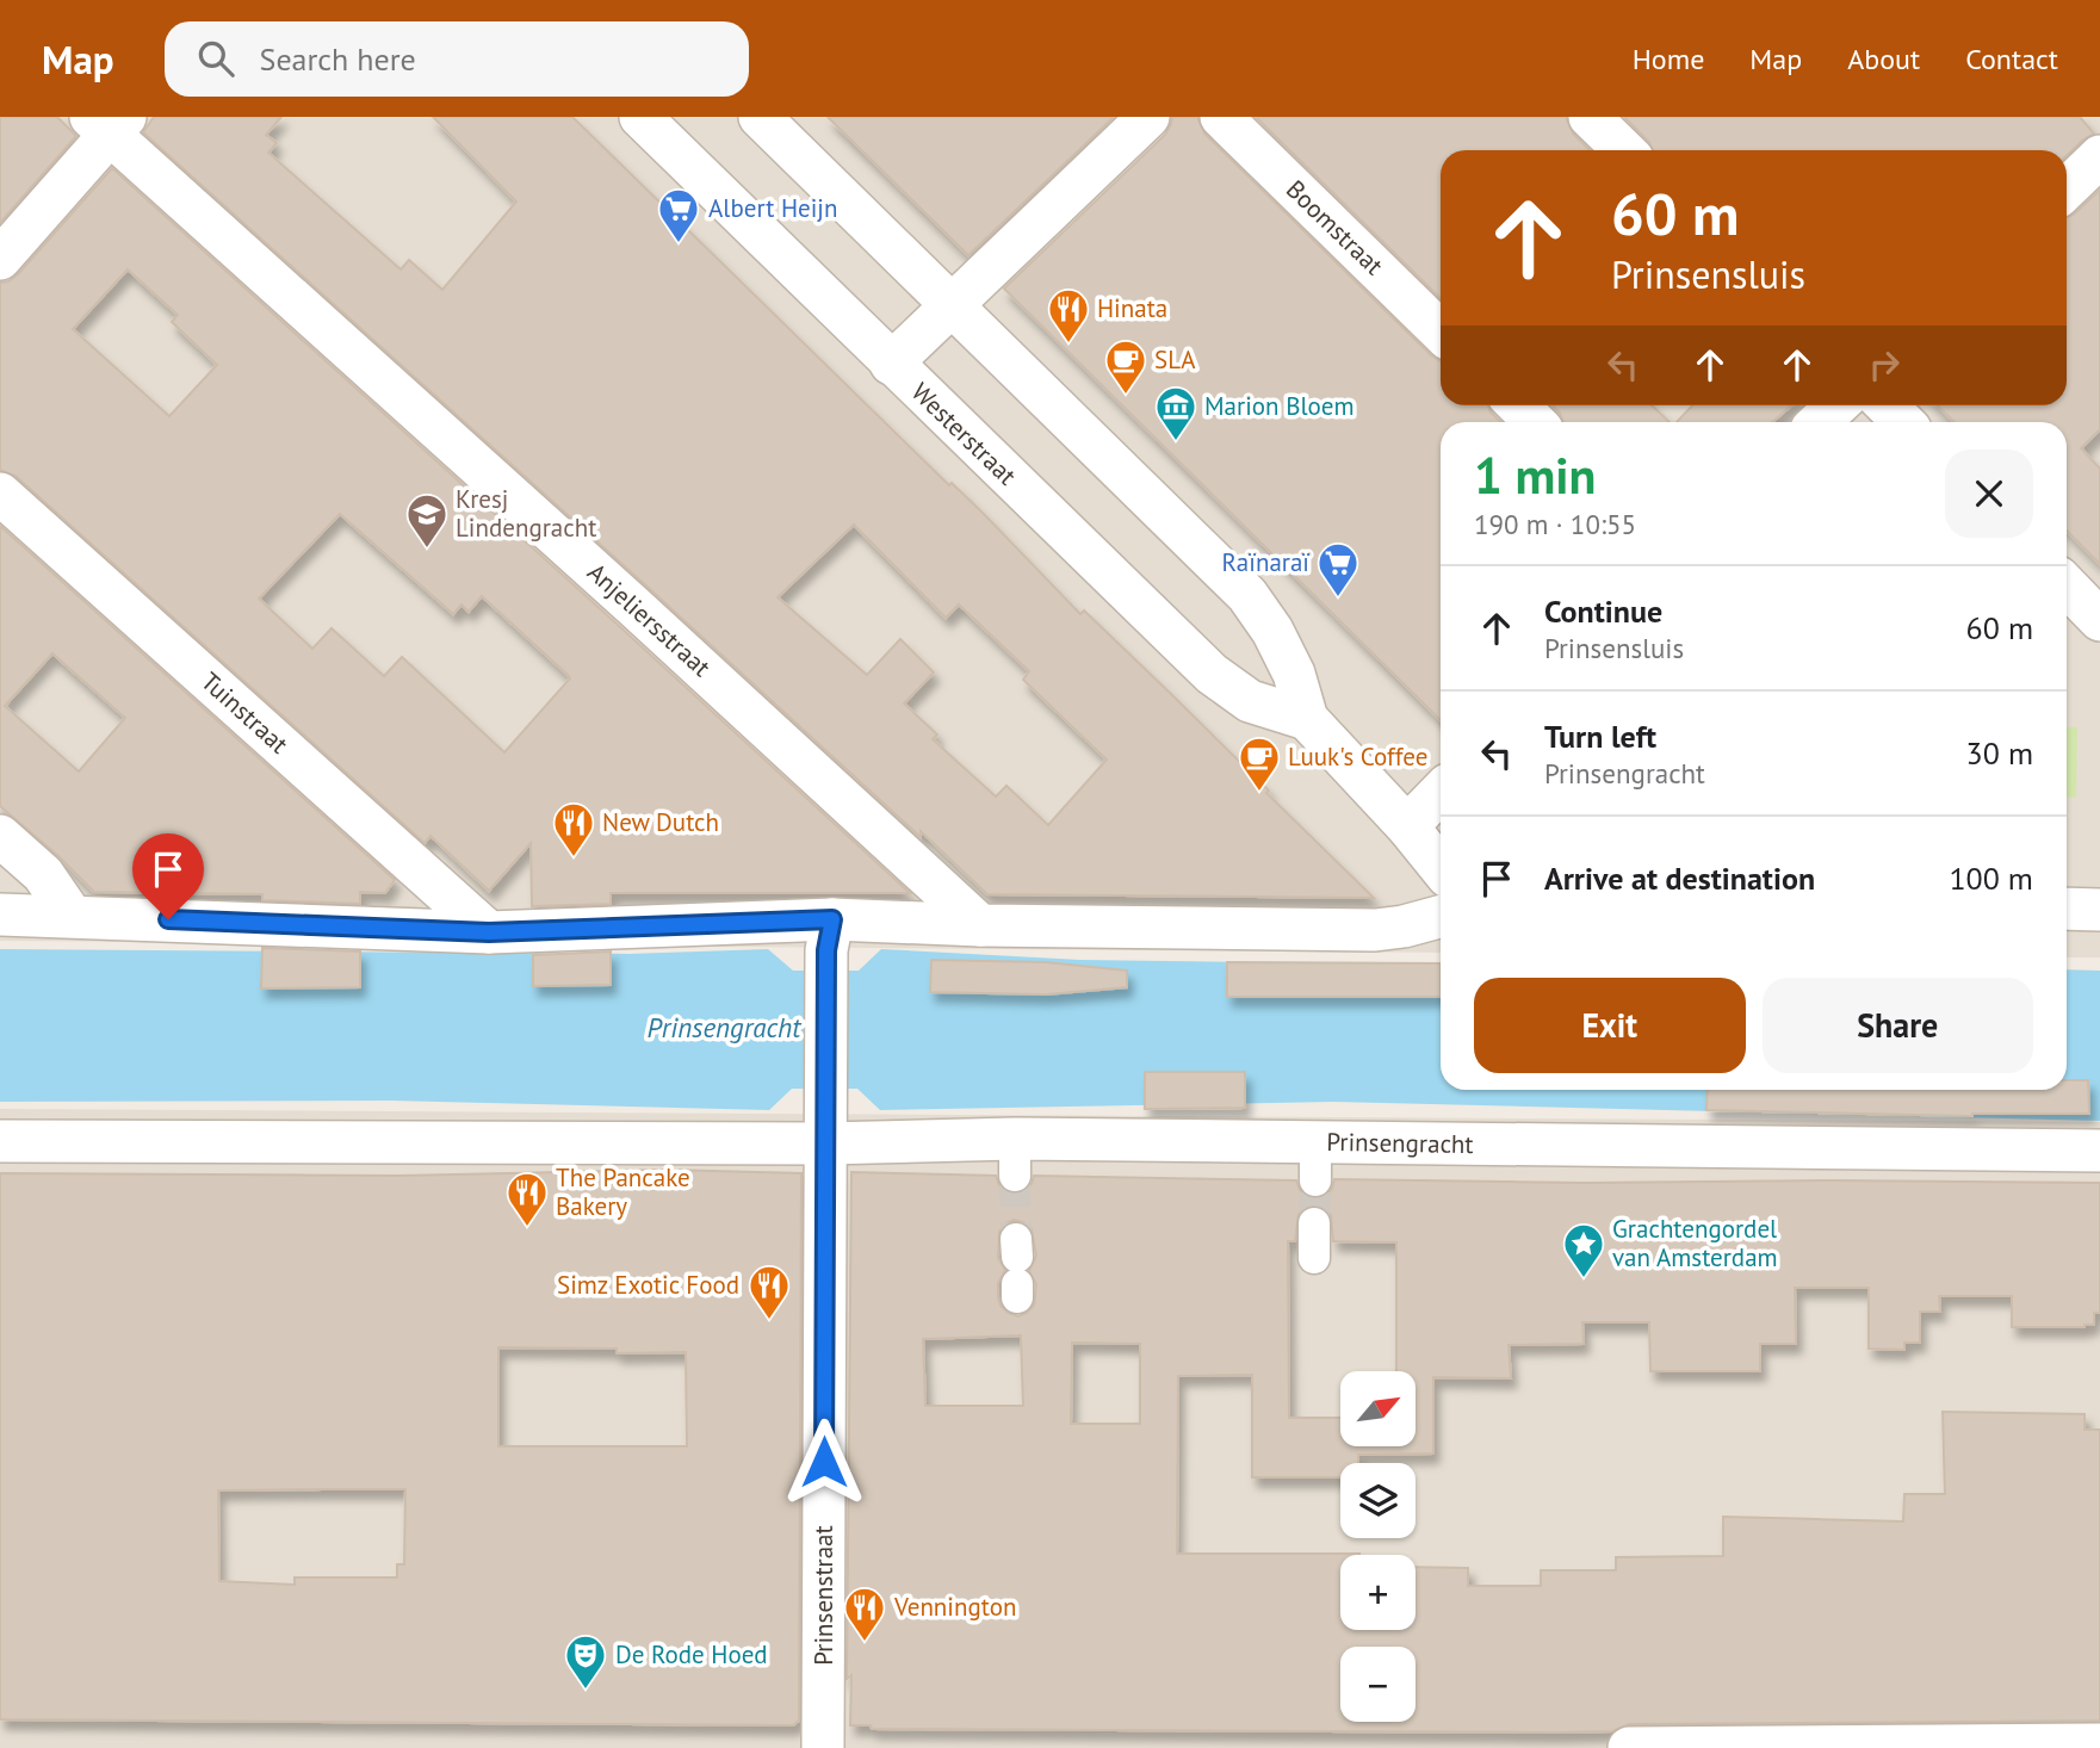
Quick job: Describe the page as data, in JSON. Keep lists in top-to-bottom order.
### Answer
{
  "streets": {
    "street": [
      "Boomstraat",
      "Westerstraat",
      "Anjeliersstraat",
      "Tuinstraat",
      "Prinsengracht",
      "Prinsenstraat"
    ]
  },
  "crossings": [
    ["Prinsengracht", "Prinsenstraat"]
  ],
  "water": ["Prinsengracht"],
  "places": {
    "supermarket": ["Albert Heijn", "Raïnaraï"],
    "restaurant": [
      "Hinata",
      "New Dutch",
      "The Pancake Bakery",
      "Simz Exotic Food",
      "Vennington"
    ],
    "cafe": ["SLA", "Luuk's Coffee"],
    "museum": ["Marion Bloem"],
    "school or university": ["Kresj Lindengracht"],
    "place": ["Grachtengordel van Amsterdam"],
    "theatre": ["De Rode Hoed"]
  },
  "north": "top right",
  "page": {
    "header": "Map",
    "search": "Search here",
    "nav": [
      "Home",
      "Map",
      "About",
      "Contact"
    ],
    "turn": ["60 m", "Prinsensluis"],
    "heading": ["1 min", "190 m · 10:55"],
    "list": [
      {
        "name": "Continue",
        "note": "Prinsensluis",
        "value": "60 m"
      },
      {
        "name": "Turn left",
        "note": "Prinsengracht",
        "value": "30 m"
      },
      {
        "name": "Arrive at destination",
        "value": "100 m"
      }
    ],
    "buttons": ["Exit", "Share"],
    "map_buttons": ["+", "−"]
  }
}
